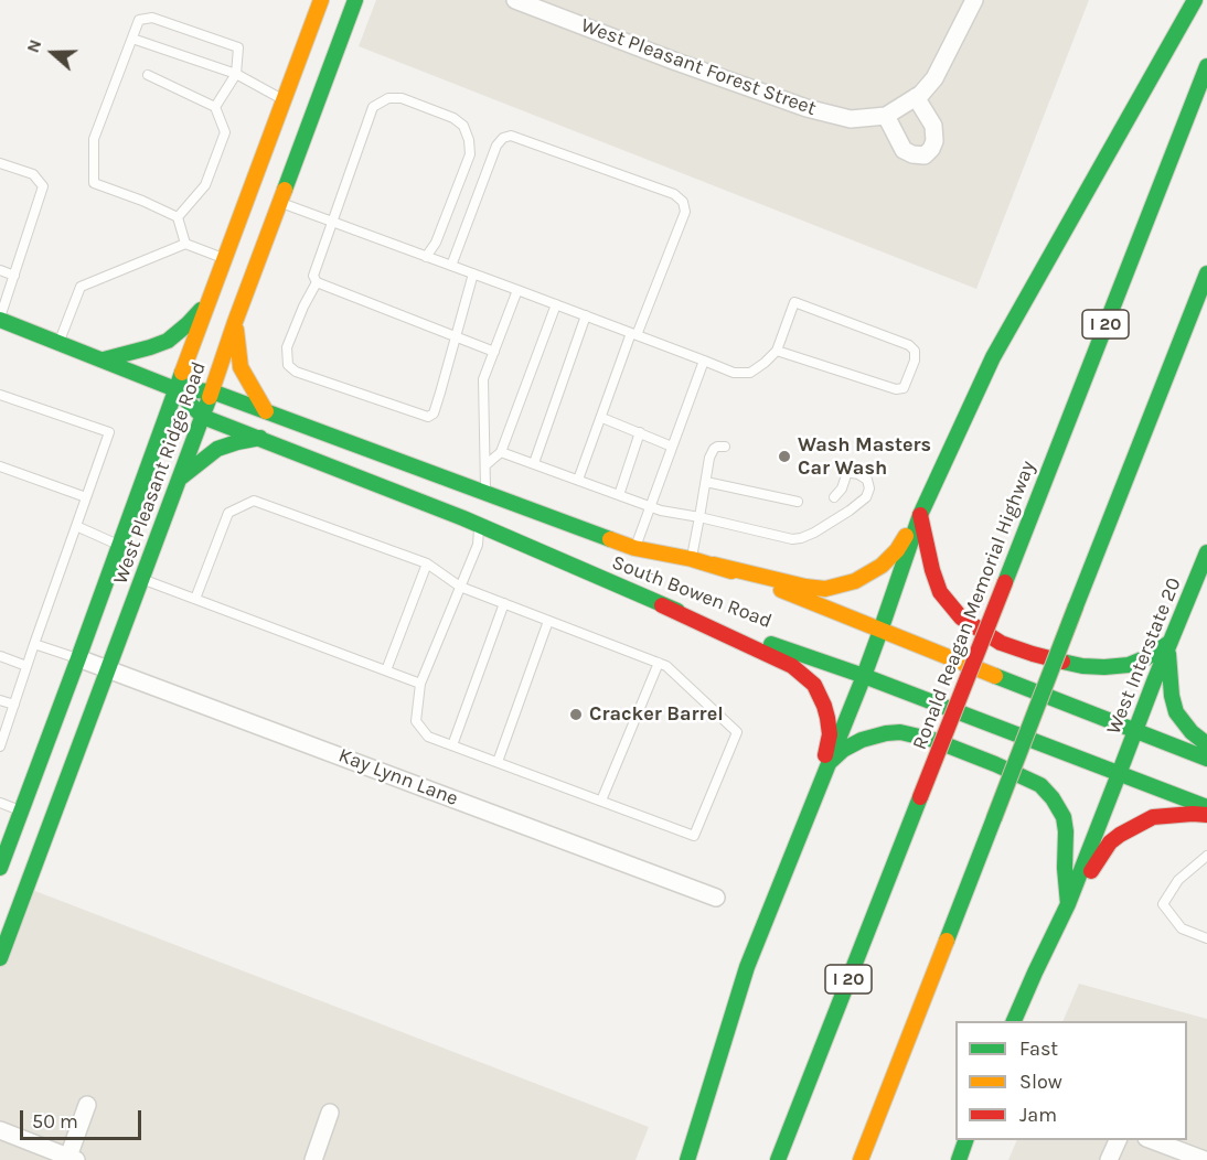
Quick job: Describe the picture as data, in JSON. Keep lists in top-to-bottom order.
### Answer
{
  "streets": {
    "main road": [
      "I 20",
      "West Pleasant Ridge Road",
      "South Bowen Road",
      "Ronald Reagan Memorial Highway",
      "West Interstate 20"
    ],
    "street": ["West Pleasant Forest Street", "Kay Lynn Lane"]
  },
  "crossings": [
    ["West Pleasant Ridge Road", "South Bowen Road"],
    ["West Pleasant Ridge Road", "Kay Lynn Lane"],
    ["South Bowen Road", "West Interstate 20"]
  ],
  "places": ["Wash Masters Car Wash", "Cracker Barrel"],
  "legend": ["Fast", "Slow", "Jam"],
  "scale_bar": "50 m",
  "north": "left"
}
